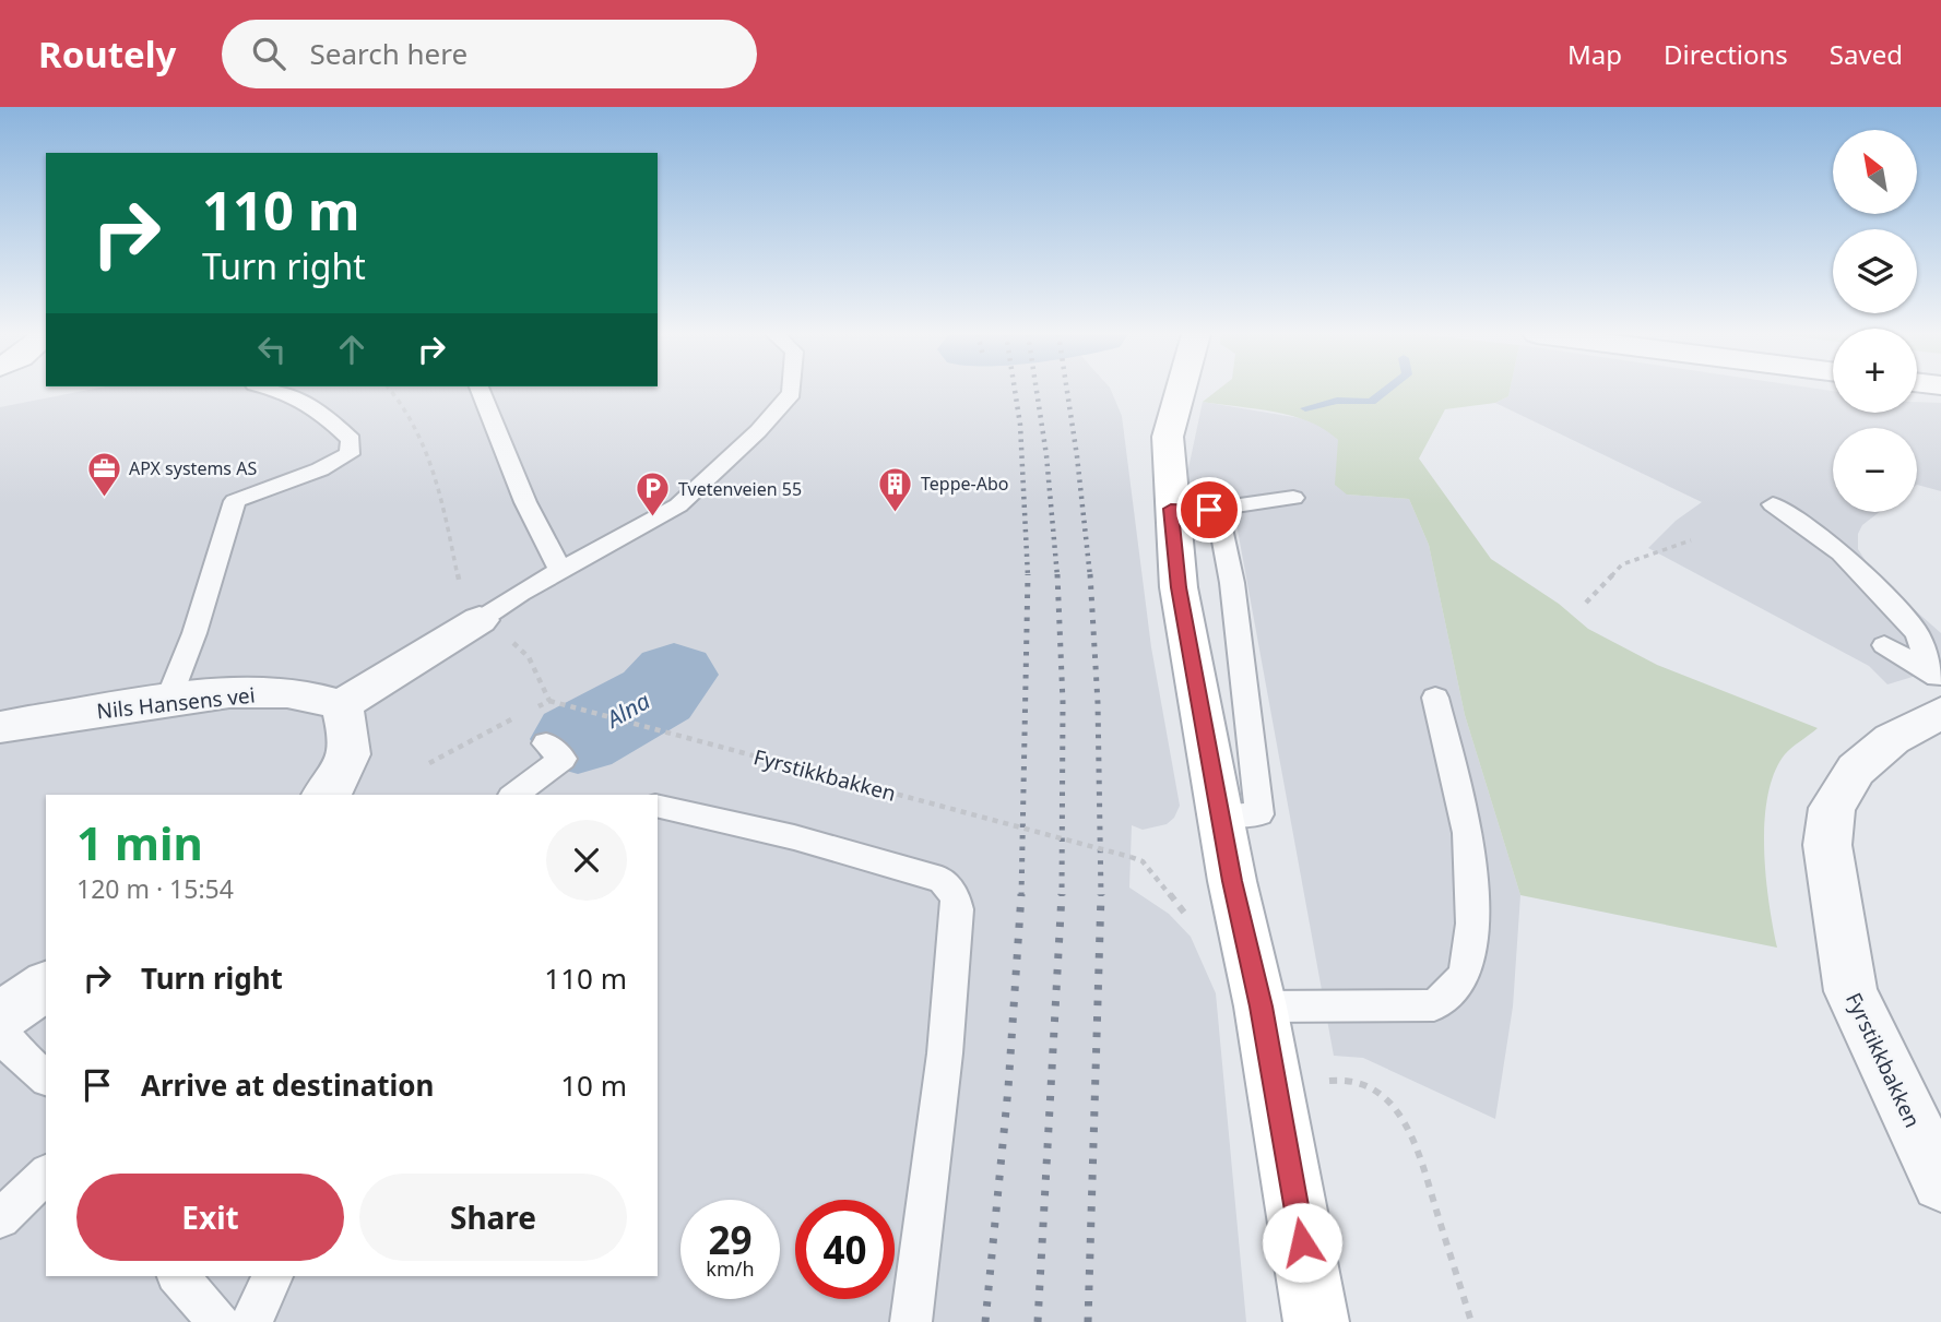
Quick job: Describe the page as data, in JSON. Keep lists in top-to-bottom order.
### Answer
{
  "streets": {
    "street": ["Nils Hansens vei", "Fyrstikkbakken"]
  },
  "water": ["Alna"],
  "places": {
    "office": ["APX systems AS"],
    "building": ["Teppe-Abo"],
    "parking": ["Tvetenveien 55"]
  },
  "north": "top left",
  "page": {
    "header": "Routely",
    "search": "Search here",
    "nav": ["Map", "Directions", "Saved"],
    "map_buttons": ["+", "−"],
    "turn": ["110 m", "Turn right"],
    "heading": ["1 min", "120 m · 15:54"],
    "list": [
      {
        "name": "Turn right",
        "value": "110 m"
      },
      {
        "name": "Arrive at destination",
        "value": "10 m"
      }
    ],
    "buttons": ["Exit", "Share"],
    "speed": "29 km/h",
    "limit": "40"
  }
}
